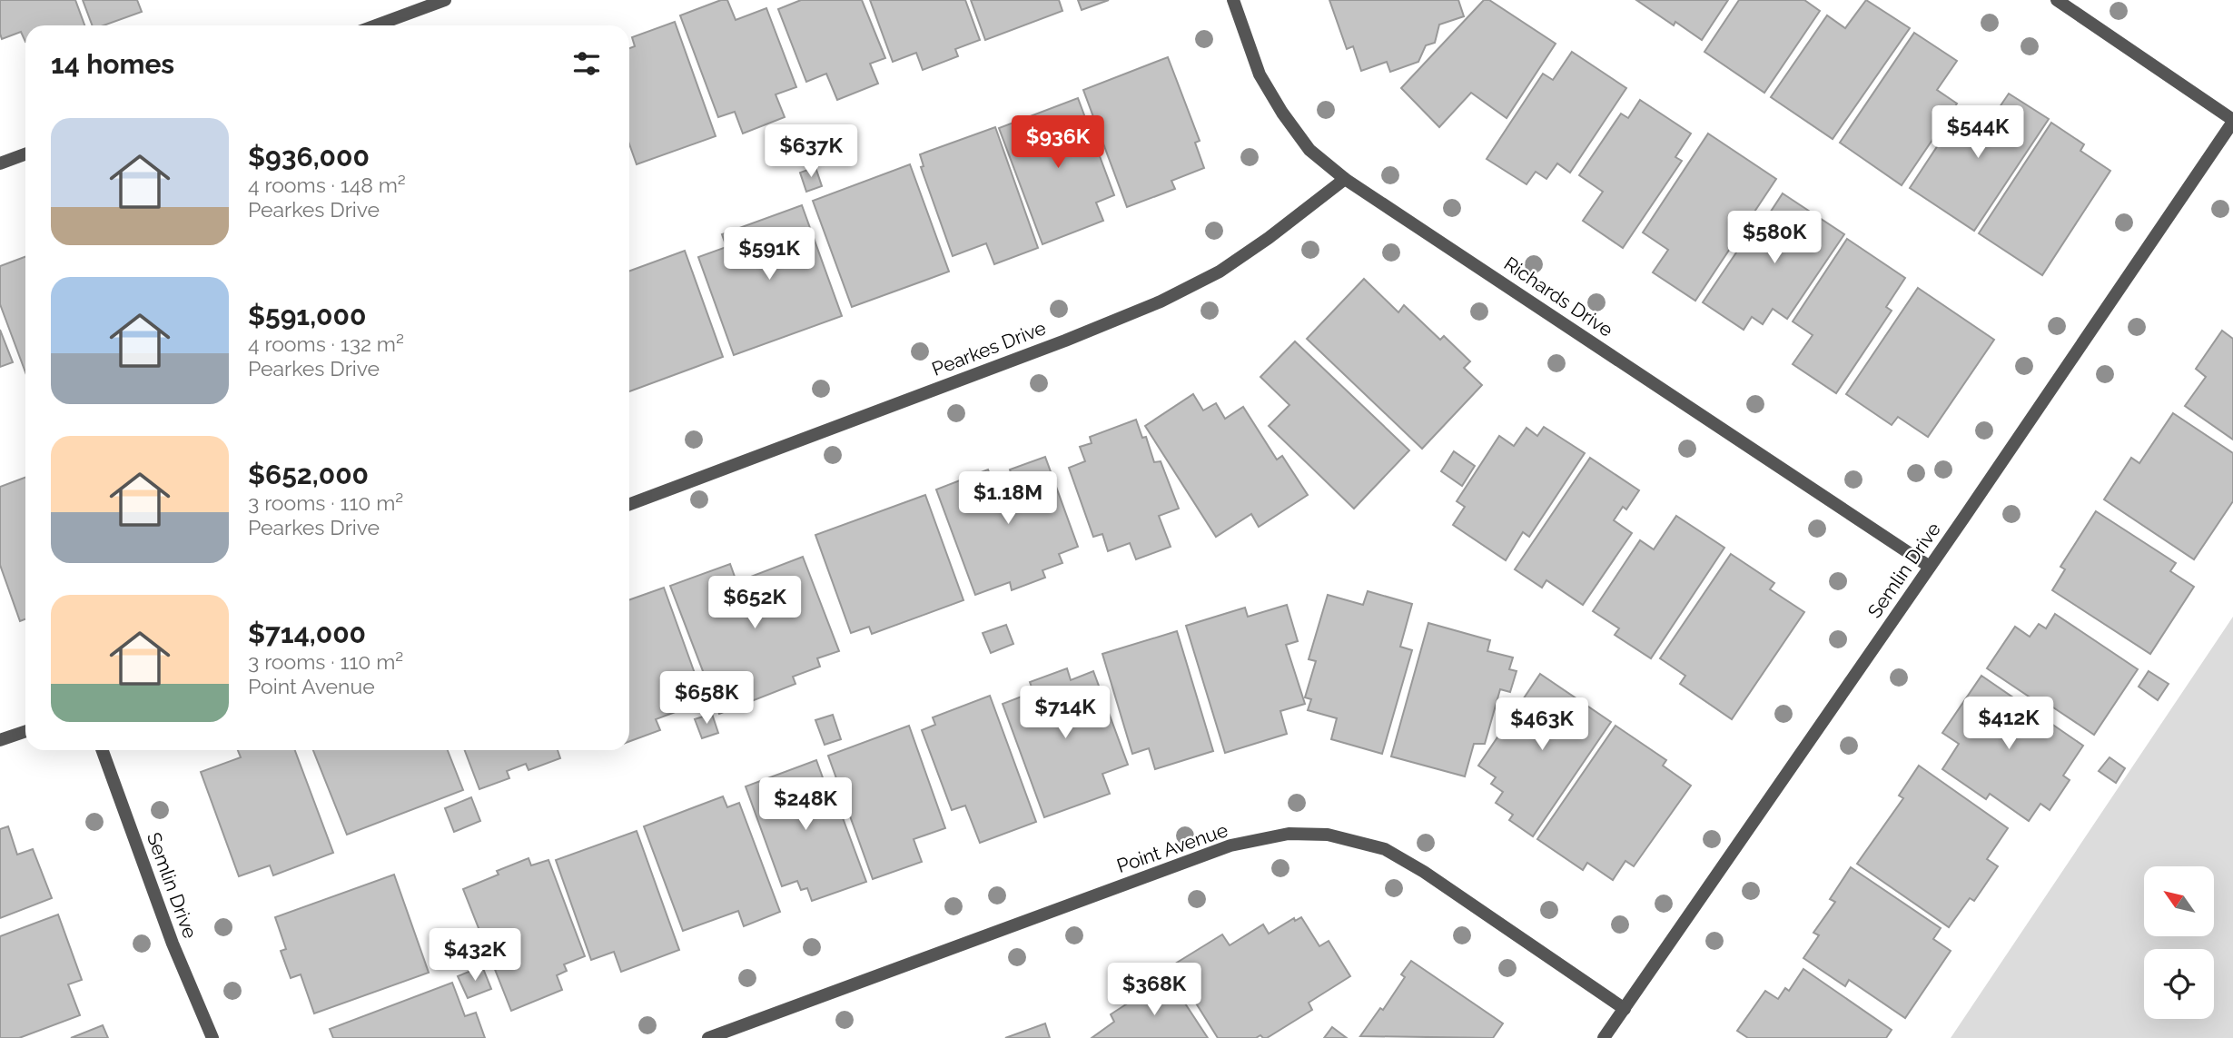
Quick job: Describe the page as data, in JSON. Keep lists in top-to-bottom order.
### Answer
{
  "streets": {
    "street": [
      "Richards Drive",
      "Pearkes Drive",
      "Semlin Drive",
      "Point Avenue"
    ]
  },
  "crossings": [
    ["Richards Drive", "Pearkes Drive"],
    ["Richards Drive", "Semlin Drive"],
    ["Semlin Drive", "Point Avenue"]
  ],
  "north": "top left",
  "page": {
    "heading": "14 homes",
    "list": [
      {
        "name": "$936,000",
        "note": "4 rooms · 148 m² · Pearkes Drive"
      },
      {
        "name": "$591,000",
        "note": "4 rooms · 132 m² · Pearkes Drive"
      },
      {
        "name": "$652,000",
        "note": "3 rooms · 110 m² · Pearkes Drive"
      },
      {
        "name": "$714,000",
        "note": "3 rooms · 110 m² · Point Avenue"
      }
    ],
    "price": [
      "$544K",
      "$936K",
      "$637K",
      "$580K",
      "$591K",
      "$1.18M",
      "$652K",
      "$658K",
      "$714K",
      "$412K",
      "$463K",
      "$248K",
      "$432K",
      "$368K"
    ]
  }
}
